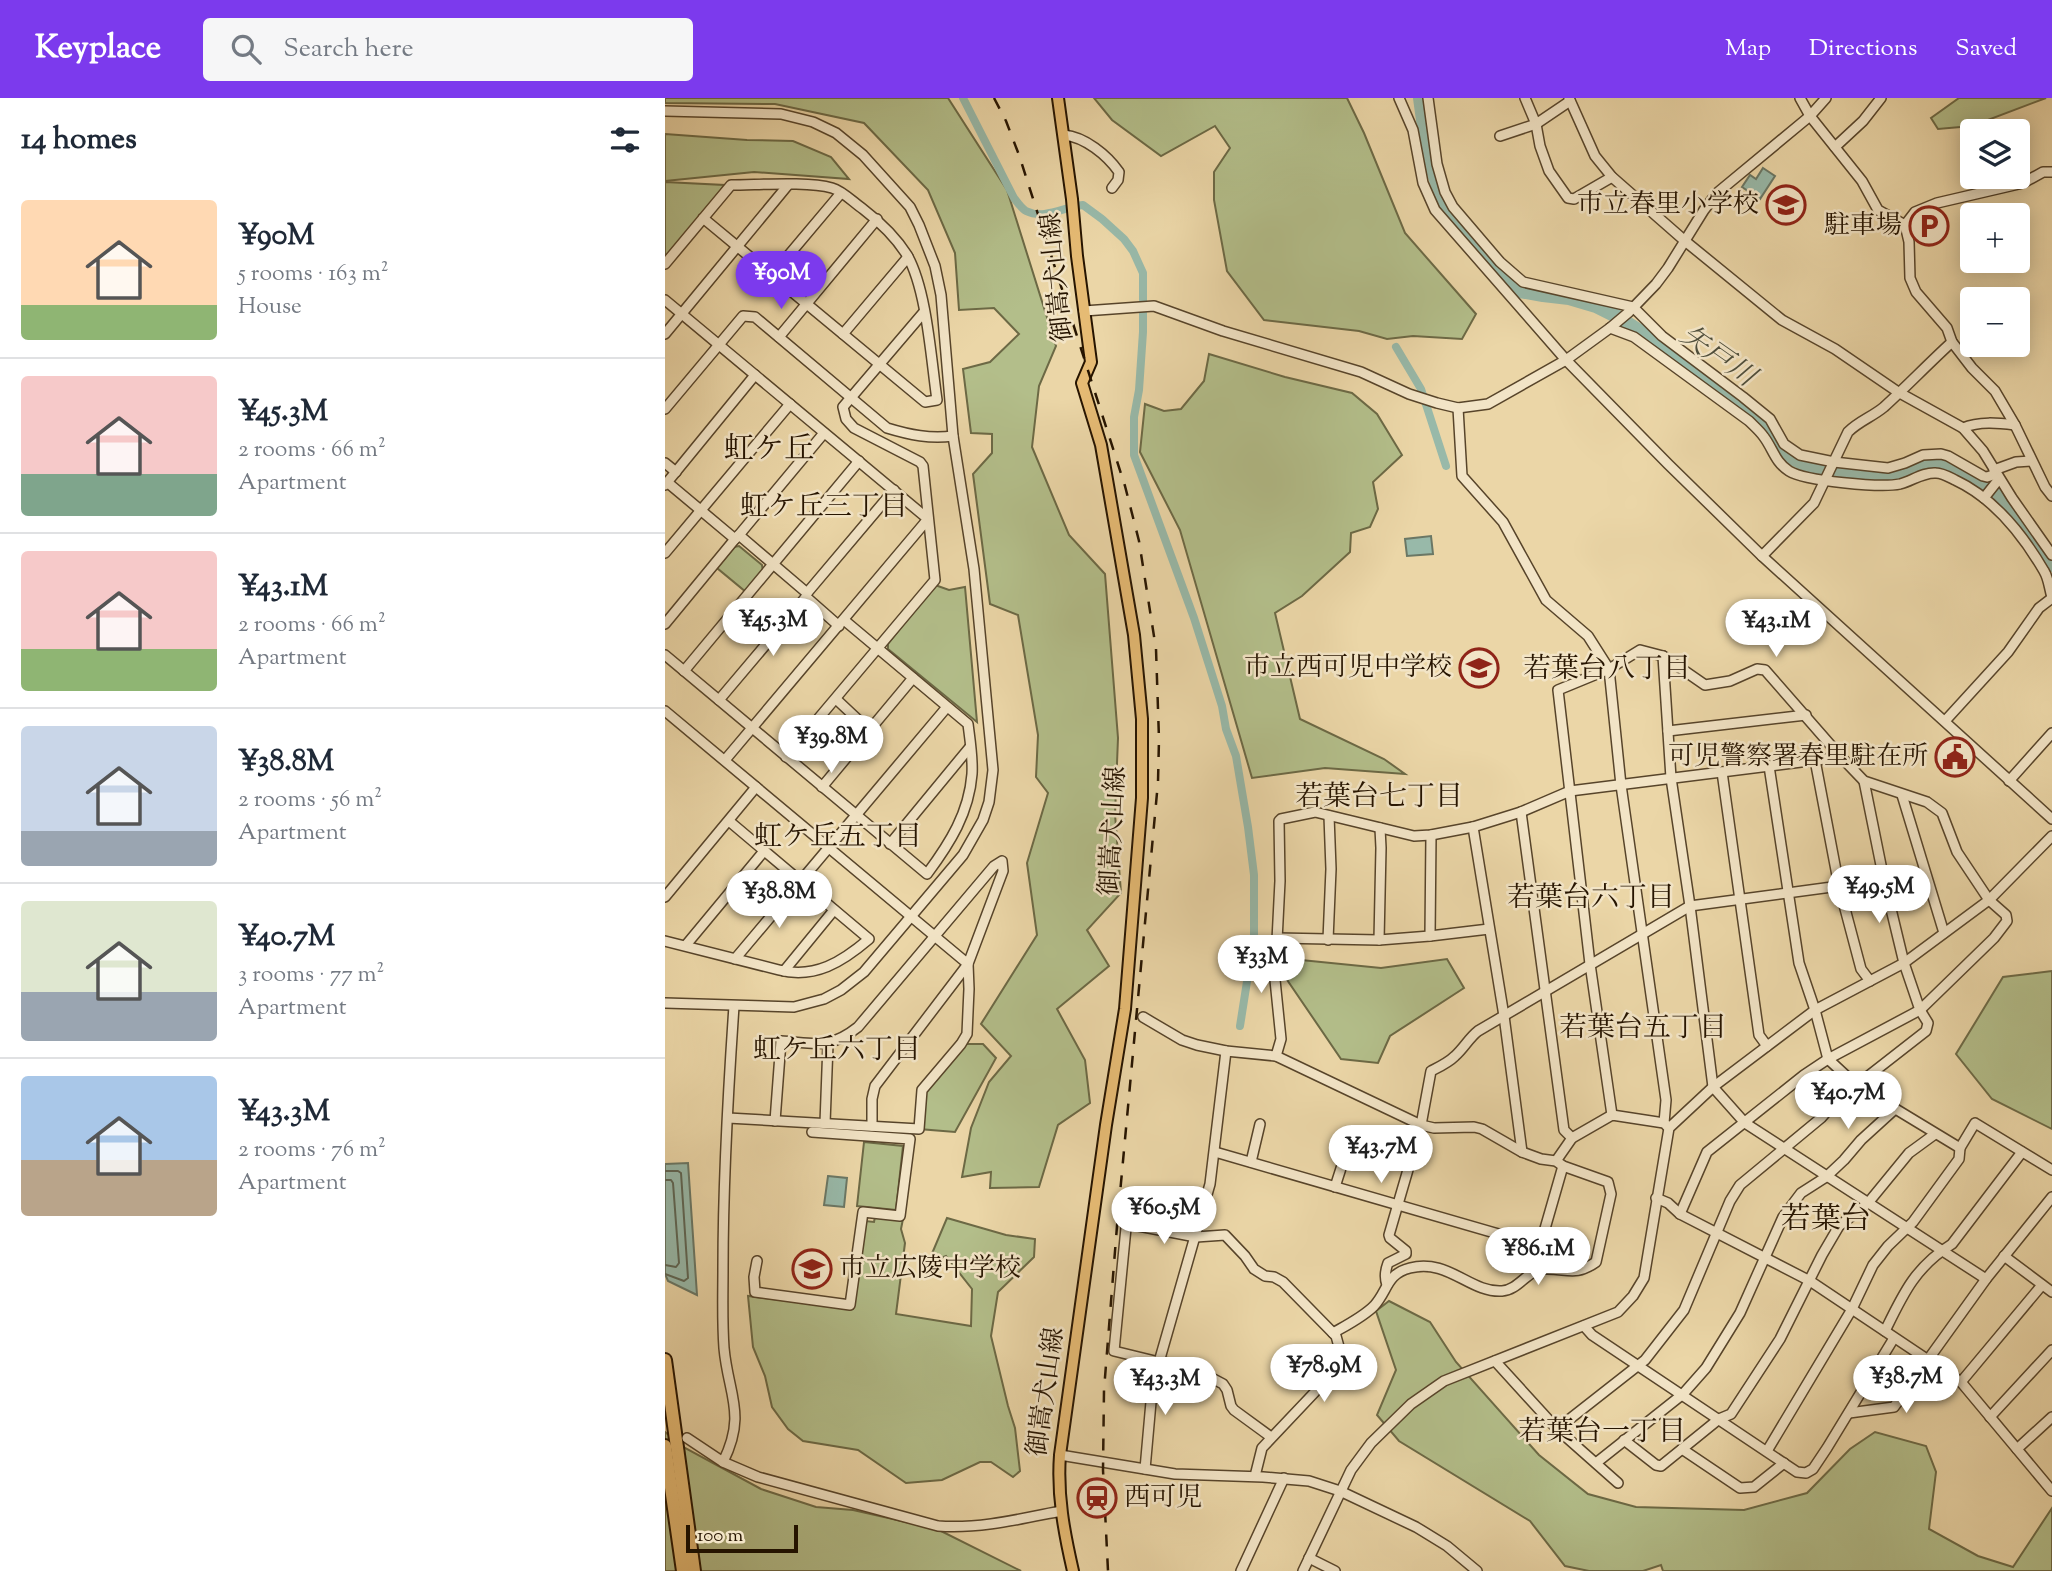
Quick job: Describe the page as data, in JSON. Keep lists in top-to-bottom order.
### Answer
{
  "streets": {
    "main road": ["御嵩犬山線"]
  },
  "districts": [
    "虹ケ丘",
    "虹ケ丘三丁目",
    "若葉台八丁目",
    "若葉台七丁目",
    "虹ケ丘五丁目",
    "若葉台六丁目",
    "若葉台五丁目",
    "虹ケ丘六丁目",
    "若葉台",
    "若葉台一丁目"
  ],
  "water": ["矢戸川"],
  "places": {
    "school or university": ["市立春里小学校", "市立西可児中学校", "市立広陵中学校"],
    "parking": ["駐車場"],
    "public building": ["可児警察署春里駐在所"],
    "station": ["西可児"]
  },
  "scale_bar": "100 m",
  "page": {
    "header": "Keyplace",
    "search": "Search here",
    "nav": ["Map", "Directions", "Saved"],
    "heading": "14 homes",
    "map_buttons": ["+", "−"],
    "list": [
      {
        "name": "¥90M",
        "note": "5 rooms · 163 m² · House"
      },
      {
        "name": "¥45.3M",
        "note": "2 rooms · 66 m² · Apartment"
      },
      {
        "name": "¥43.1M",
        "note": "2 rooms · 66 m² · Apartment"
      },
      {
        "name": "¥38.8M",
        "note": "2 rooms · 56 m² · Apartment"
      },
      {
        "name": "¥40.7M",
        "note": "3 rooms · 77 m² · Apartment"
      },
      {
        "name": "¥43.3M",
        "note": "2 rooms · 76 m² · Apartment"
      }
    ],
    "price": [
      "¥90M",
      "¥45.3M",
      "¥43.1M",
      "¥39.8M",
      "¥49.5M",
      "¥38.8M",
      "¥33M",
      "¥40.7M",
      "¥43.7M",
      "¥60.5M",
      "¥86.1M",
      "¥78.9M",
      "¥38.7M",
      "¥43.3M"
    ],
    "scale": "100 m"
  }
}
